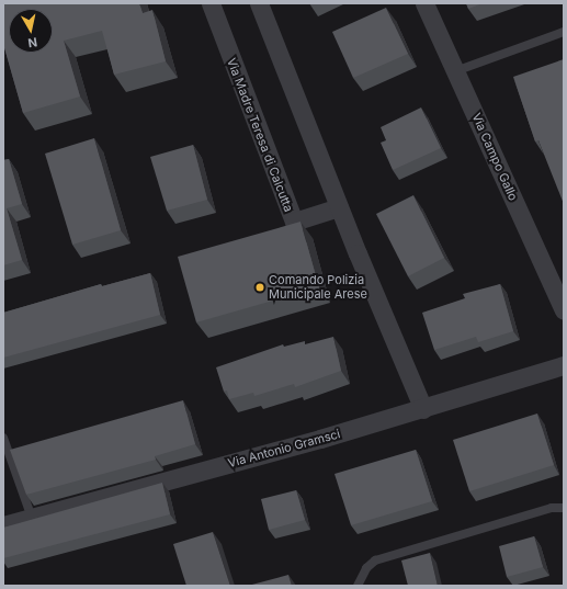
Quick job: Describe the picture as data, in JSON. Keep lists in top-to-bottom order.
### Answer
{
  "streets": {
    "street": ["Via Madre Teresa di Calcutta", "Via Campo Gallo", "Via Antonio Gramsci"]
  },
  "places": ["Comando Polizia Municipale Arese"],
  "north": "bottom"
}
